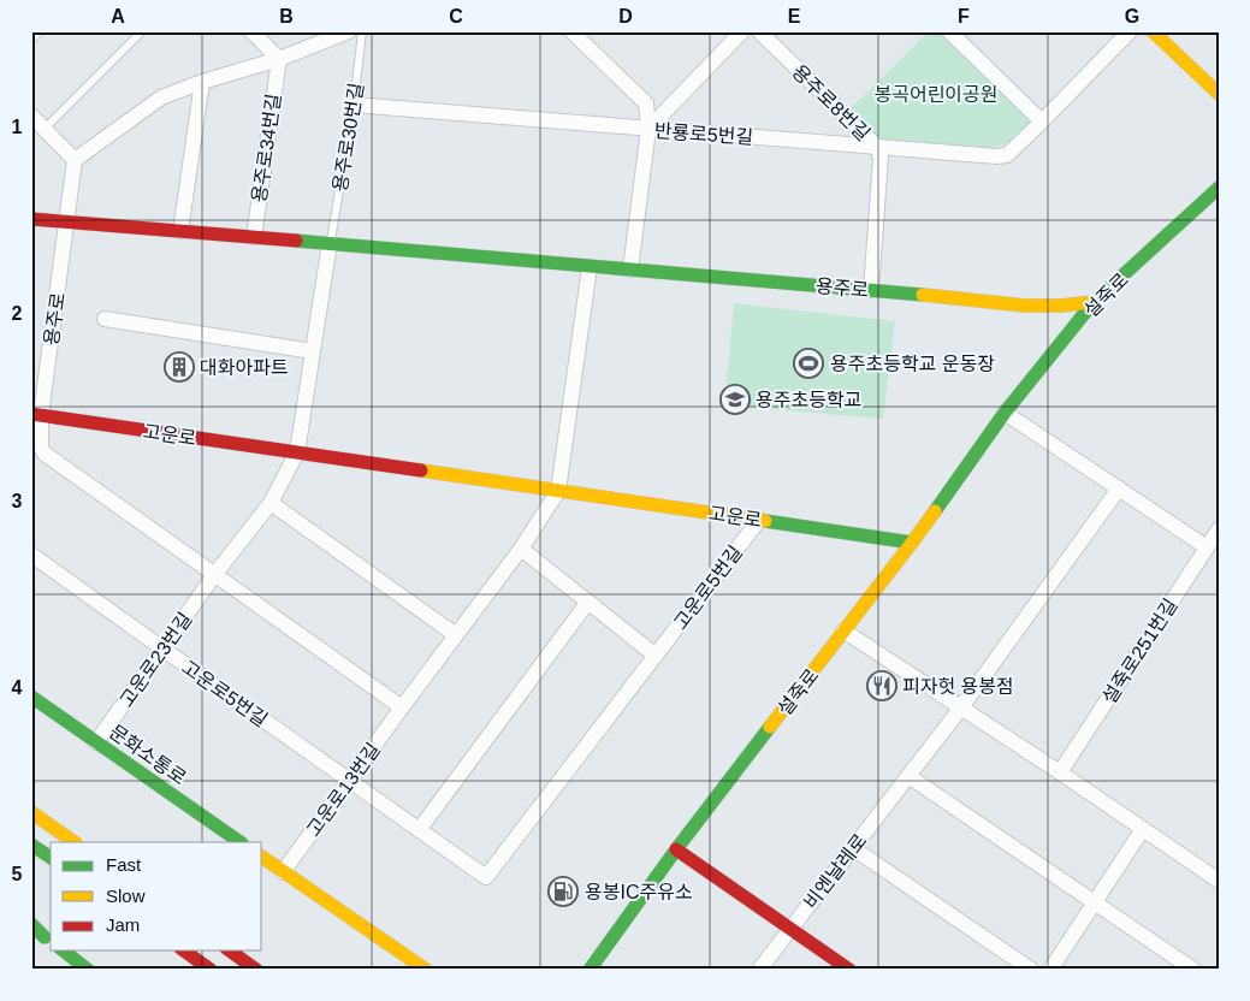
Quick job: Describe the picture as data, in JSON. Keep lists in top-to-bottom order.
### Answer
{
  "streets": {
    "main road": [
      "용주로",
      "설죽로",
      "고운로",
      "문화소통로",
      "비엔날레로"
    ],
    "street": [
      "용주로8번길",
      "반룡로5번길",
      "용주로34번길",
      "고운로5번길",
      "설죽로251번길",
      "고운로23번길",
      "고운로13번길"
    ],
    "lane": ["용주로30번길"]
  },
  "crossings": [
    ["용주로8번길", "반룡로5번길"],
    ["용주로8번길", "용주로"],
    ["반룡로5번길", "용주로30번길"],
    ["용주로30번길", "용주로"],
    ["용주로34번길", "용주로"],
    ["용주로", "설죽로"],
    ["용주로", "고운로"],
    ["설죽로", "고운로"],
    ["설죽로", "비엔날레로"],
    ["고운로", "고운로5번길"],
    ["고운로", "고운로23번길"],
    ["고운로", "고운로13번길"],
    ["고운로5번길", "고운로23번길"],
    ["고운로5번길", "고운로13번길"],
    ["고운로23번길", "문화소통로"]
  ],
  "parks": ["봉곡어린이공원"],
  "places": {
    "sports": ["용주초등학교 운동장"],
    "building": ["대화아파트"],
    "school or university": ["용주초등학교"],
    "restaurant": ["피자헛 용봉점"],
    "fuel station": ["용봉IC주유소"]
  },
  "legend": ["Fast", "Slow", "Jam"],
  "grid": {
    "columns": [
      "A",
      "B",
      "C",
      "D",
      "E",
      "F",
      "G"
    ],
    "rows": [
      "1",
      "2",
      "3",
      "4",
      "5"
    ]
  }
}
